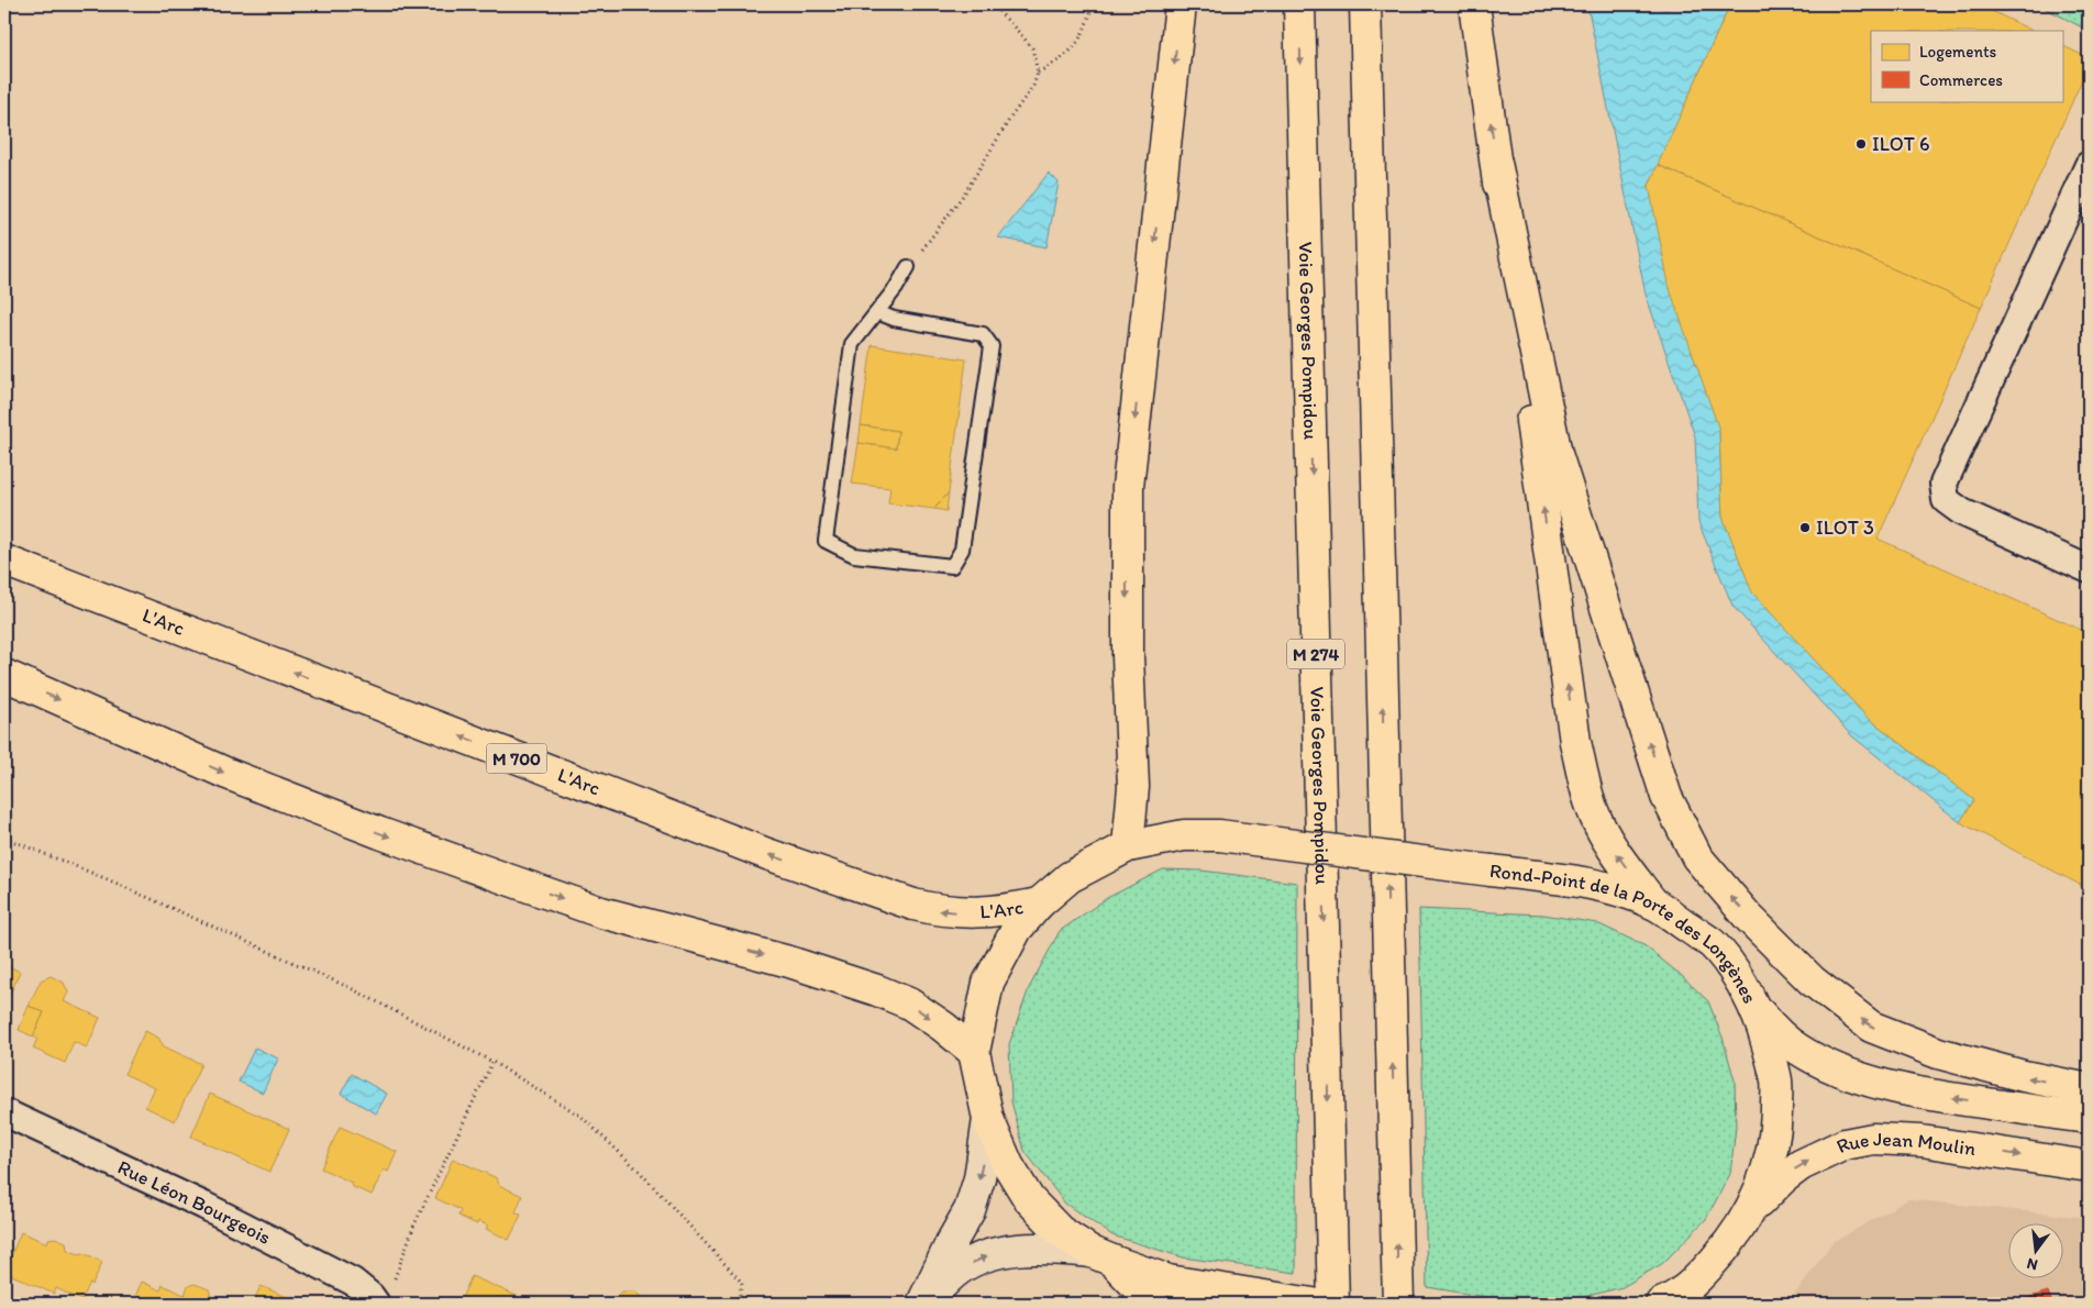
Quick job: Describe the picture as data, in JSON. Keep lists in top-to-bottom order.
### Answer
{
  "streets": {
    "main road": [
      "Voie Georges Pompidou",
      "L'Arc",
      "M 274",
      "M 700",
      "Rond-Point de la Porte des Longènes",
      "Rue Jean Moulin"
    ],
    "street": ["Rue Léon Bourgeois"]
  },
  "crossings": [
    ["L'Arc", "Rond-Point de la Porte des Longènes"],
    ["Rond-Point de la Porte des Longènes", "Rue Jean Moulin"]
  ],
  "one_way": ["Rue Jean Moulin"],
  "places": ["ILOT 6", "ILOT 3"],
  "legend": ["Logements", "Commerces"],
  "north": "bottom"
}
